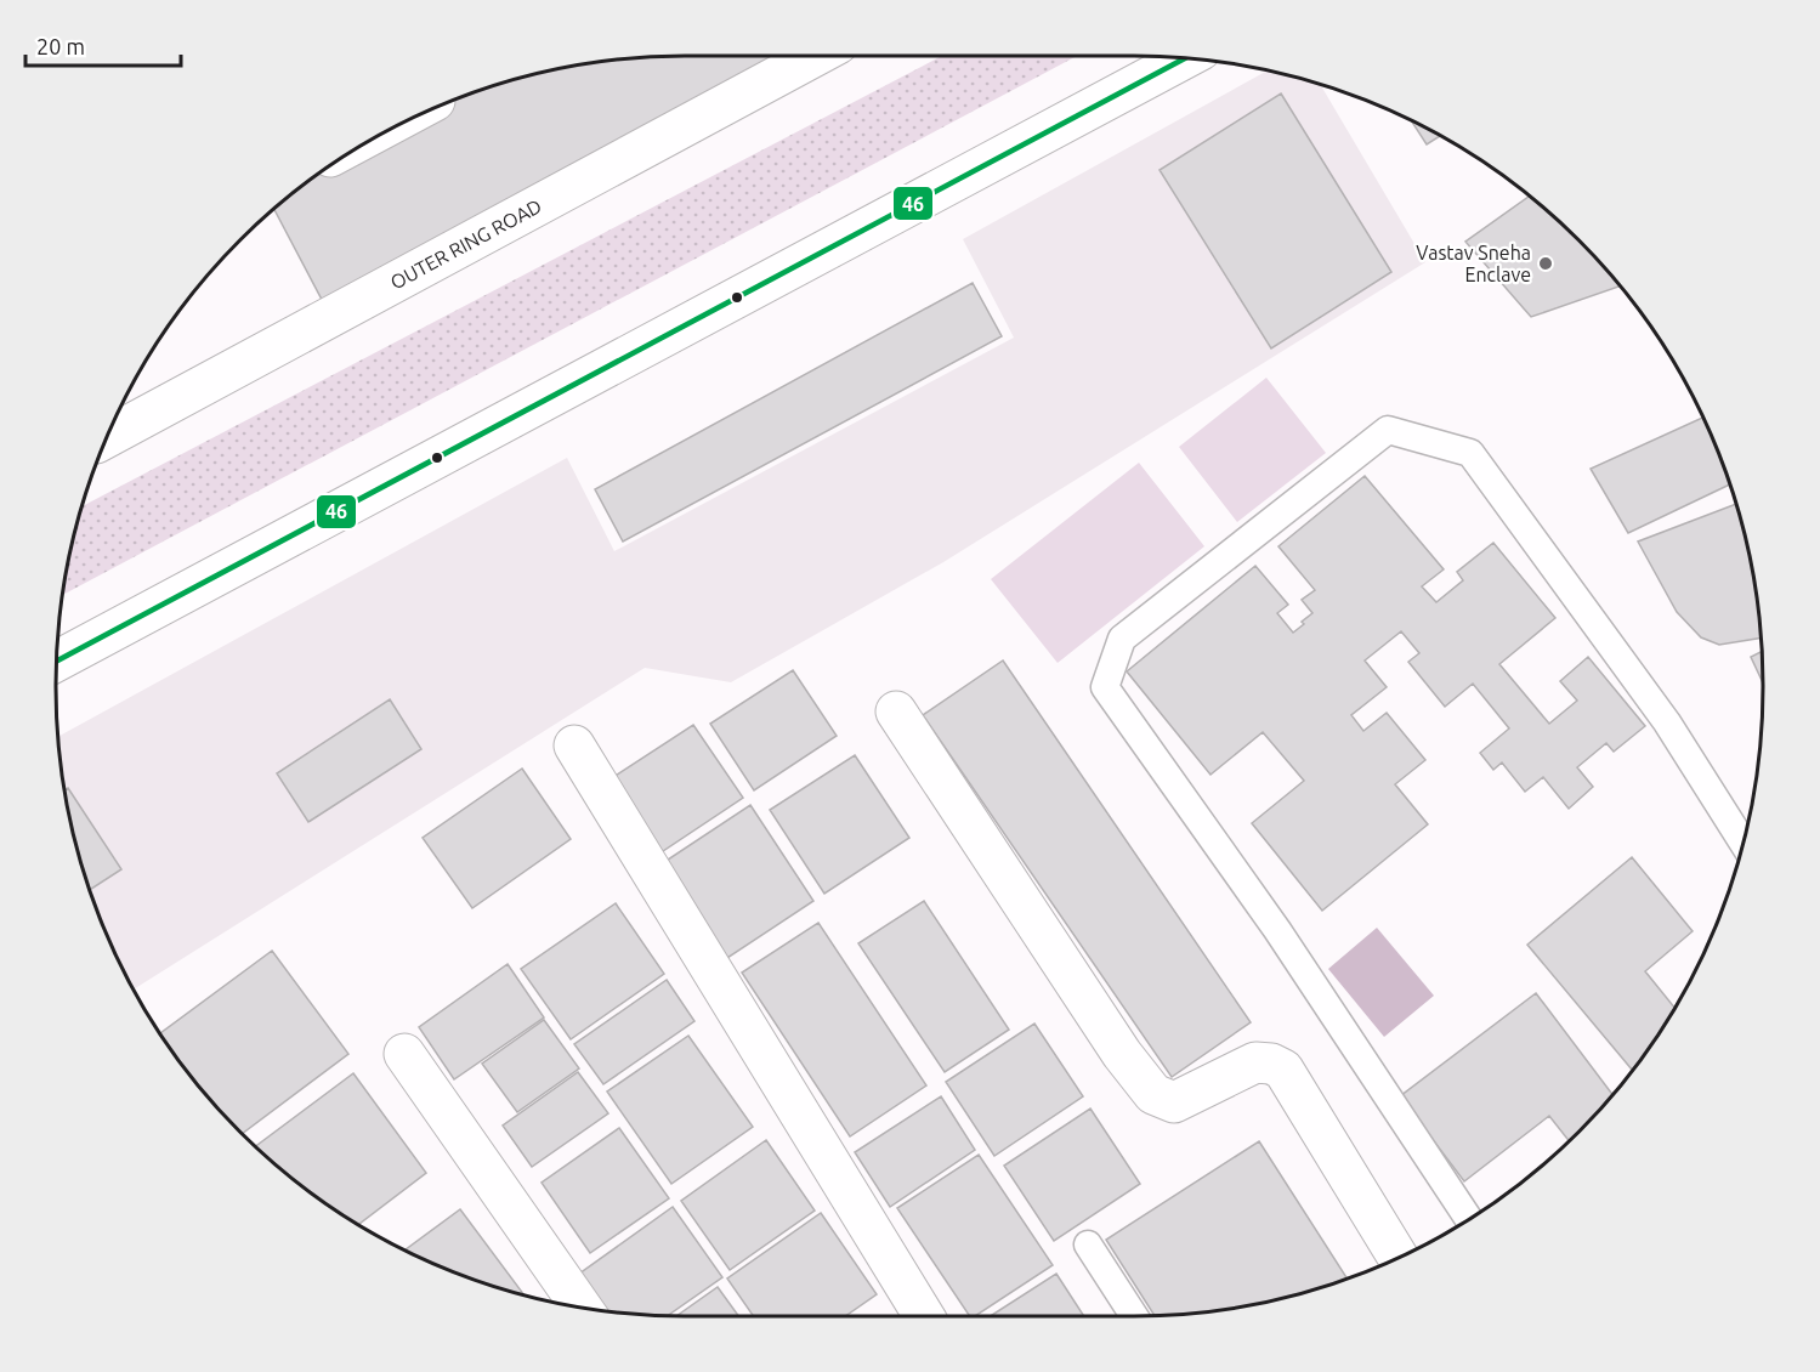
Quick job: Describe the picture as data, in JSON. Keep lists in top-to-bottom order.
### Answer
{
  "streets": {
    "main road": ["OUTER RING ROAD"]
  },
  "places": ["Vastav Sneha Enclave"],
  "lines": ["transit line 46"],
  "scale_bar": "20 m"
}
